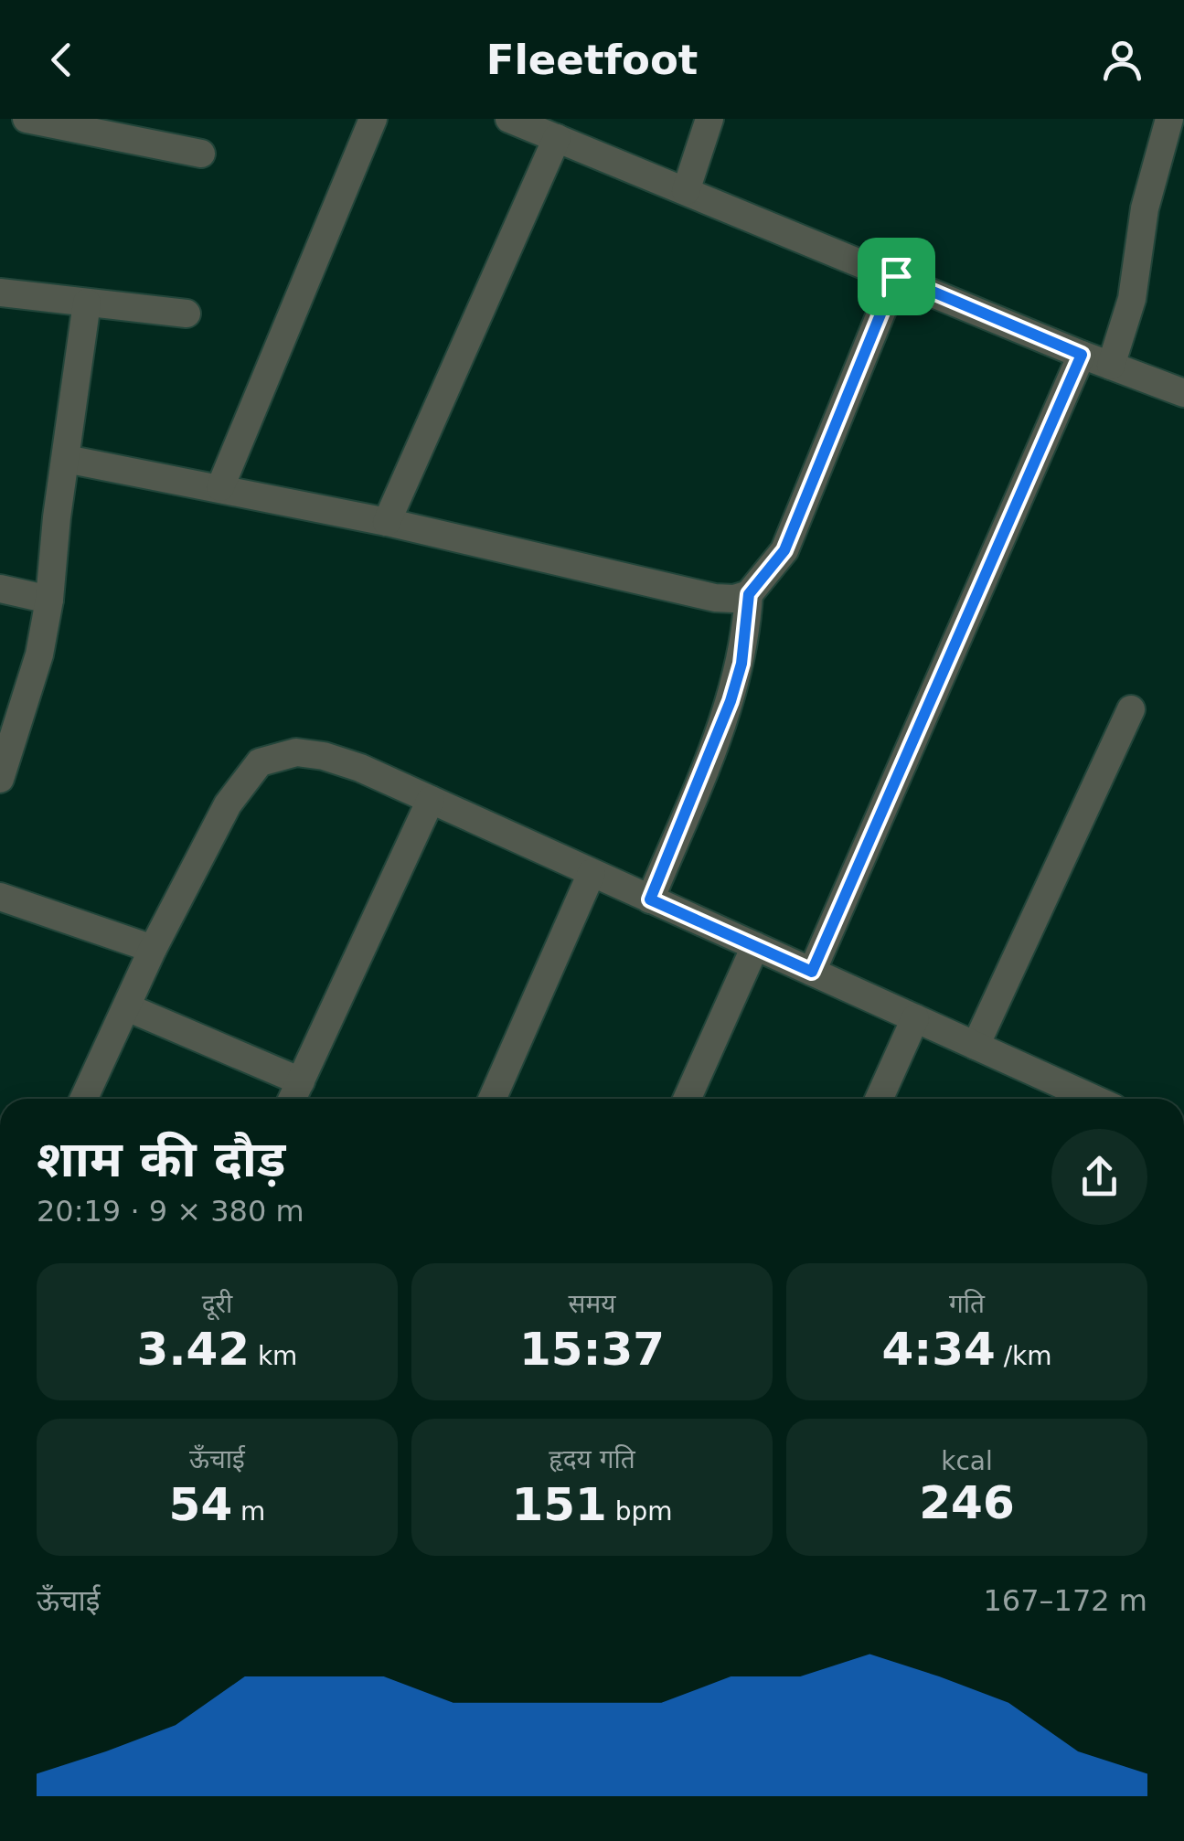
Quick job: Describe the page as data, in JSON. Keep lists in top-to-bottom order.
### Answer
{
  "page": {
    "header": "Fleetfoot",
    "heading": ["शाम की दौड़", "20:19 · 9 × 380 m"],
    "stats": [
      ["दूरी", "3.42 km"],
      ["समय", "15:37"],
      ["गति", "4:34 /km"],
      ["ऊँचाई", "54 m"],
      ["हृदय गति", "151 bpm"],
      ["kcal", "246"]
    ],
    "chart": ["ऊँचाई", "167–172 m"]
  }
}
